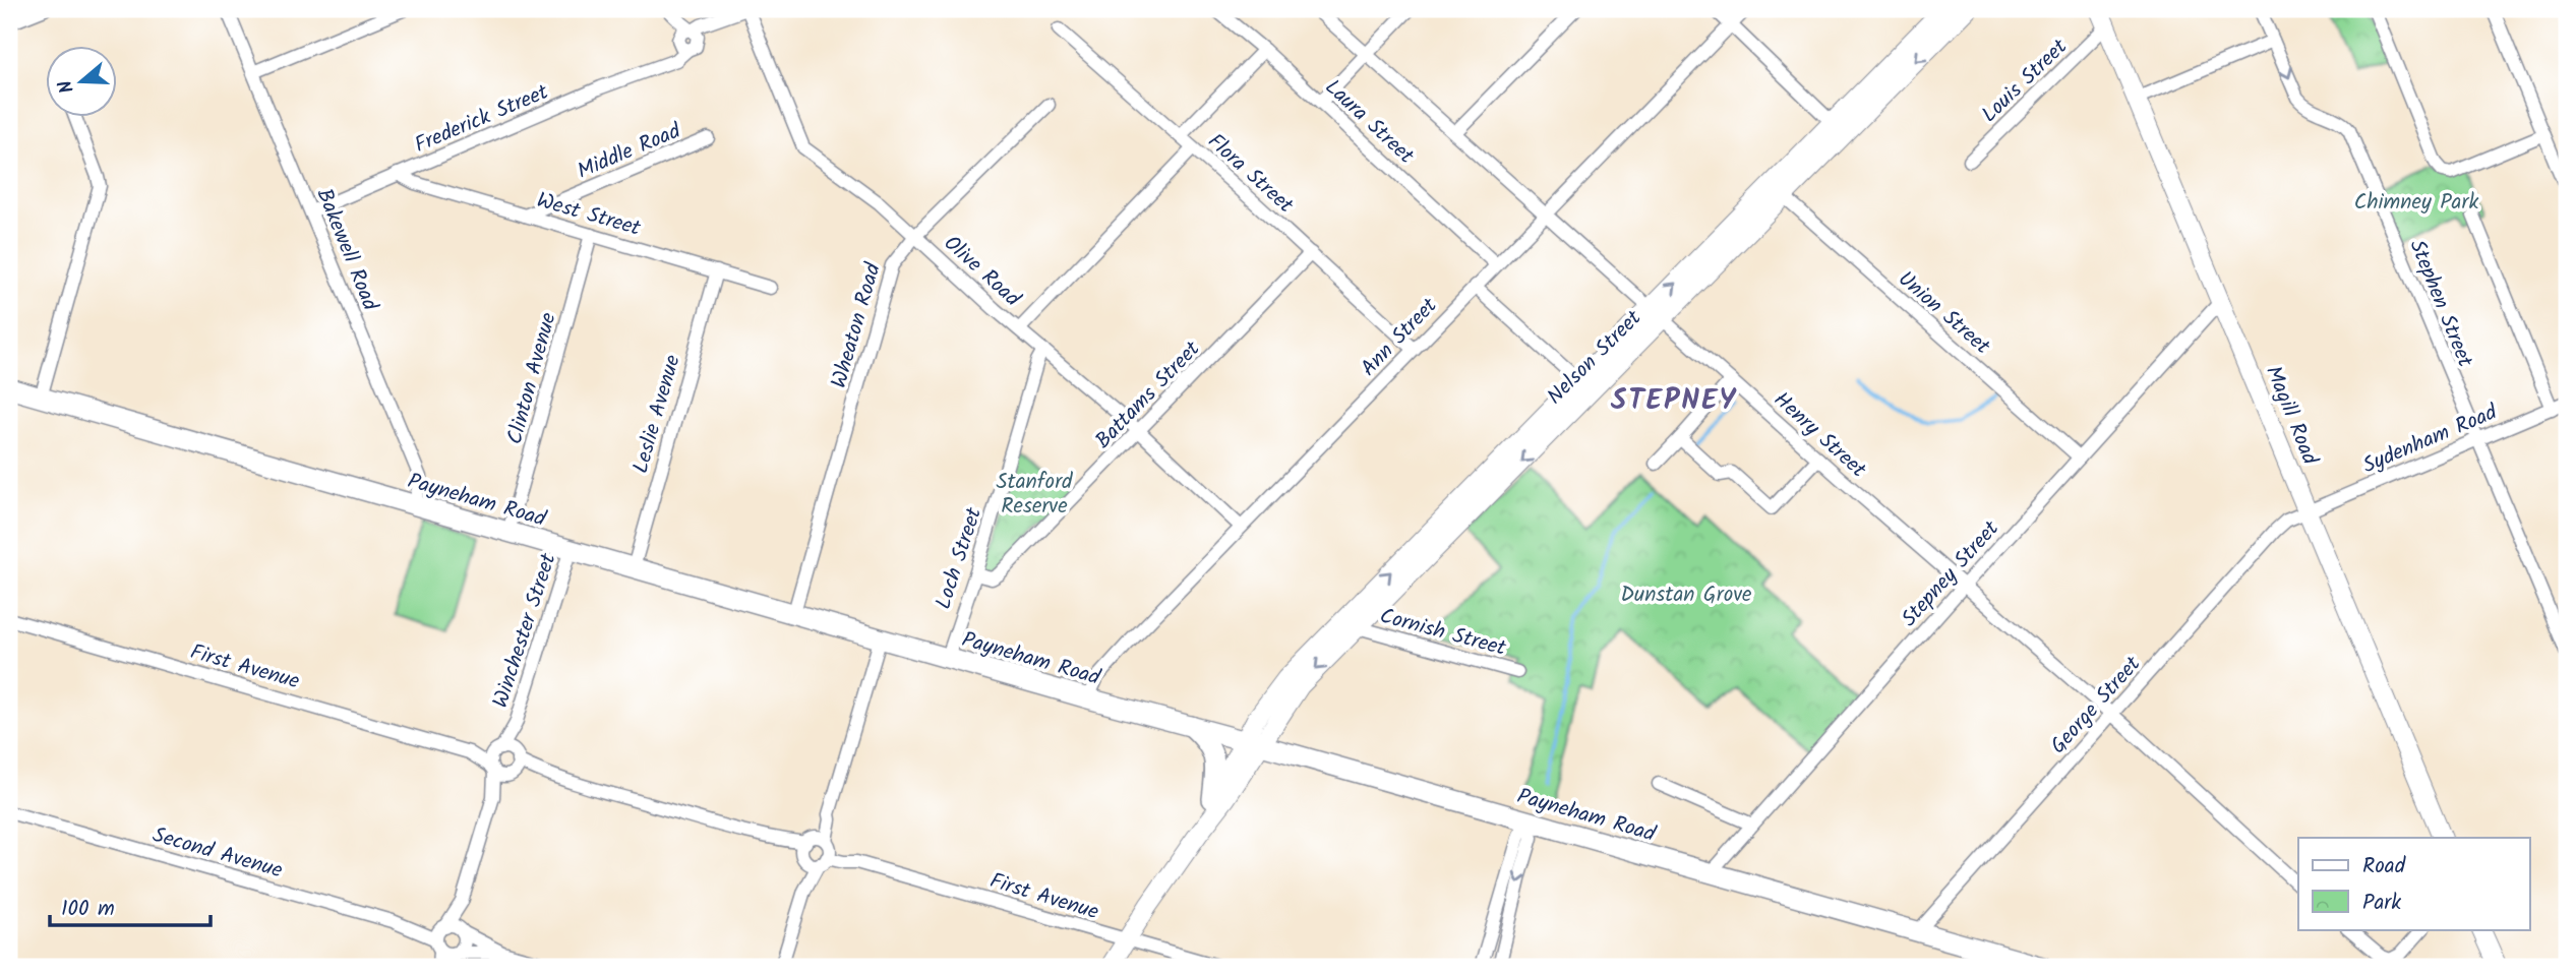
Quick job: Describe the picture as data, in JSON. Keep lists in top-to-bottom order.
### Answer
{
  "streets": {
    "main road": ["Nelson Street", "Magill Road", "Payneham Road"],
    "street": [
      "Louis Street",
      "Frederick Street",
      "Laura Street",
      "Middle Road",
      "Flora Street",
      "West Street",
      "Bakewell Road",
      "Olive Road",
      "Stephen Street",
      "Union Street",
      "Wheaton Road",
      "Ann Street",
      "Clinton Avenue",
      "Battams Street",
      "Leslie Avenue",
      "Henry Street",
      "Sydenham Road",
      "Loch Street",
      "Stepney Street",
      "Winchester Street",
      "Cornish Street",
      "First Avenue",
      "George Street",
      "Second Avenue"
    ]
  },
  "crossings": [
    ["Louis Street", "Magill Road"],
    ["Frederick Street", "West Street"],
    ["Frederick Street", "Bakewell Road"],
    ["Laura Street", "Ann Street"],
    ["Middle Road", "West Street"],
    ["Flora Street", "Ann Street"],
    ["Flora Street", "Battams Street"],
    ["West Street", "Clinton Avenue"],
    ["West Street", "Leslie Avenue"],
    ["Bakewell Road", "Payneham Road"],
    ["Olive Road", "Wheaton Road"],
    ["Olive Road", "Ann Street"],
    ["Olive Road", "Battams Street"],
    ["Olive Road", "Loch Street"],
    ["Stephen Street", "Sydenham Road"],
    ["Union Street", "Nelson Street"],
    ["Union Street", "Stepney Street"],
    ["Wheaton Road", "Payneham Road"],
    ["Ann Street", "Henry Street"],
    ["Ann Street", "Payneham Road"],
    ["Nelson Street", "Henry Street"],
    ["Nelson Street", "Payneham Road"],
    ["Nelson Street", "Cornish Street"],
    ["Clinton Avenue", "Payneham Road"],
    ["Battams Street", "Loch Street"],
    ["Leslie Avenue", "Payneham Road"],
    ["Magill Road", "Sydenham Road"],
    ["Magill Road", "Stepney Street"],
    ["Magill Road", "George Street"],
    ["Henry Street", "Stepney Street"],
    ["Henry Street", "George Street"],
    ["Sydenham Road", "George Street"],
    ["Payneham Road", "Loch Street"],
    ["Payneham Road", "Stepney Street"],
    ["Payneham Road", "Winchester Street"],
    ["Payneham Road", "George Street"],
    ["Winchester Street", "First Avenue"],
    ["Winchester Street", "Second Avenue"]
  ],
  "districts": ["STEPNEY"],
  "parks": ["Chimney Park", "Stanford Reserve", "Dunstan Grove"],
  "legend": ["Road", "Park"],
  "scale_bar": "100 m",
  "north": "left"
}
